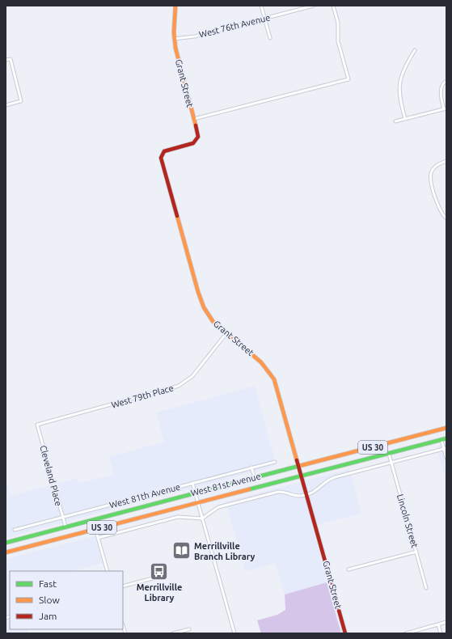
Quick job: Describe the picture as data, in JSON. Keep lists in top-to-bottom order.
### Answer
{
  "streets": {
    "main road": ["Grant Street", "US 30", "West 81st Avenue"],
    "street": [
      "West 76th Avenue",
      "West 79th Place",
      "Cleveland Place",
      "West 81th Avenue",
      "Lincoln Street"
    ]
  },
  "crossings": [
    ["West 76th Avenue", "Grant Street"],
    ["Grant Street", "West 79th Place"],
    ["Grant Street", "West 81st Avenue"],
    ["West 79th Place", "Cleveland Place"],
    ["Cleveland Place", "West 81st Avenue"],
    ["Cleveland Place", "West 81th Avenue"],
    ["West 81st Avenue", "Lincoln Street"]
  ],
  "places": {
    "library": ["Merrillville Branch Library"],
    "bus stop": ["Merrillville Library"]
  },
  "legend": ["Fast", "Slow", "Jam"]
}
